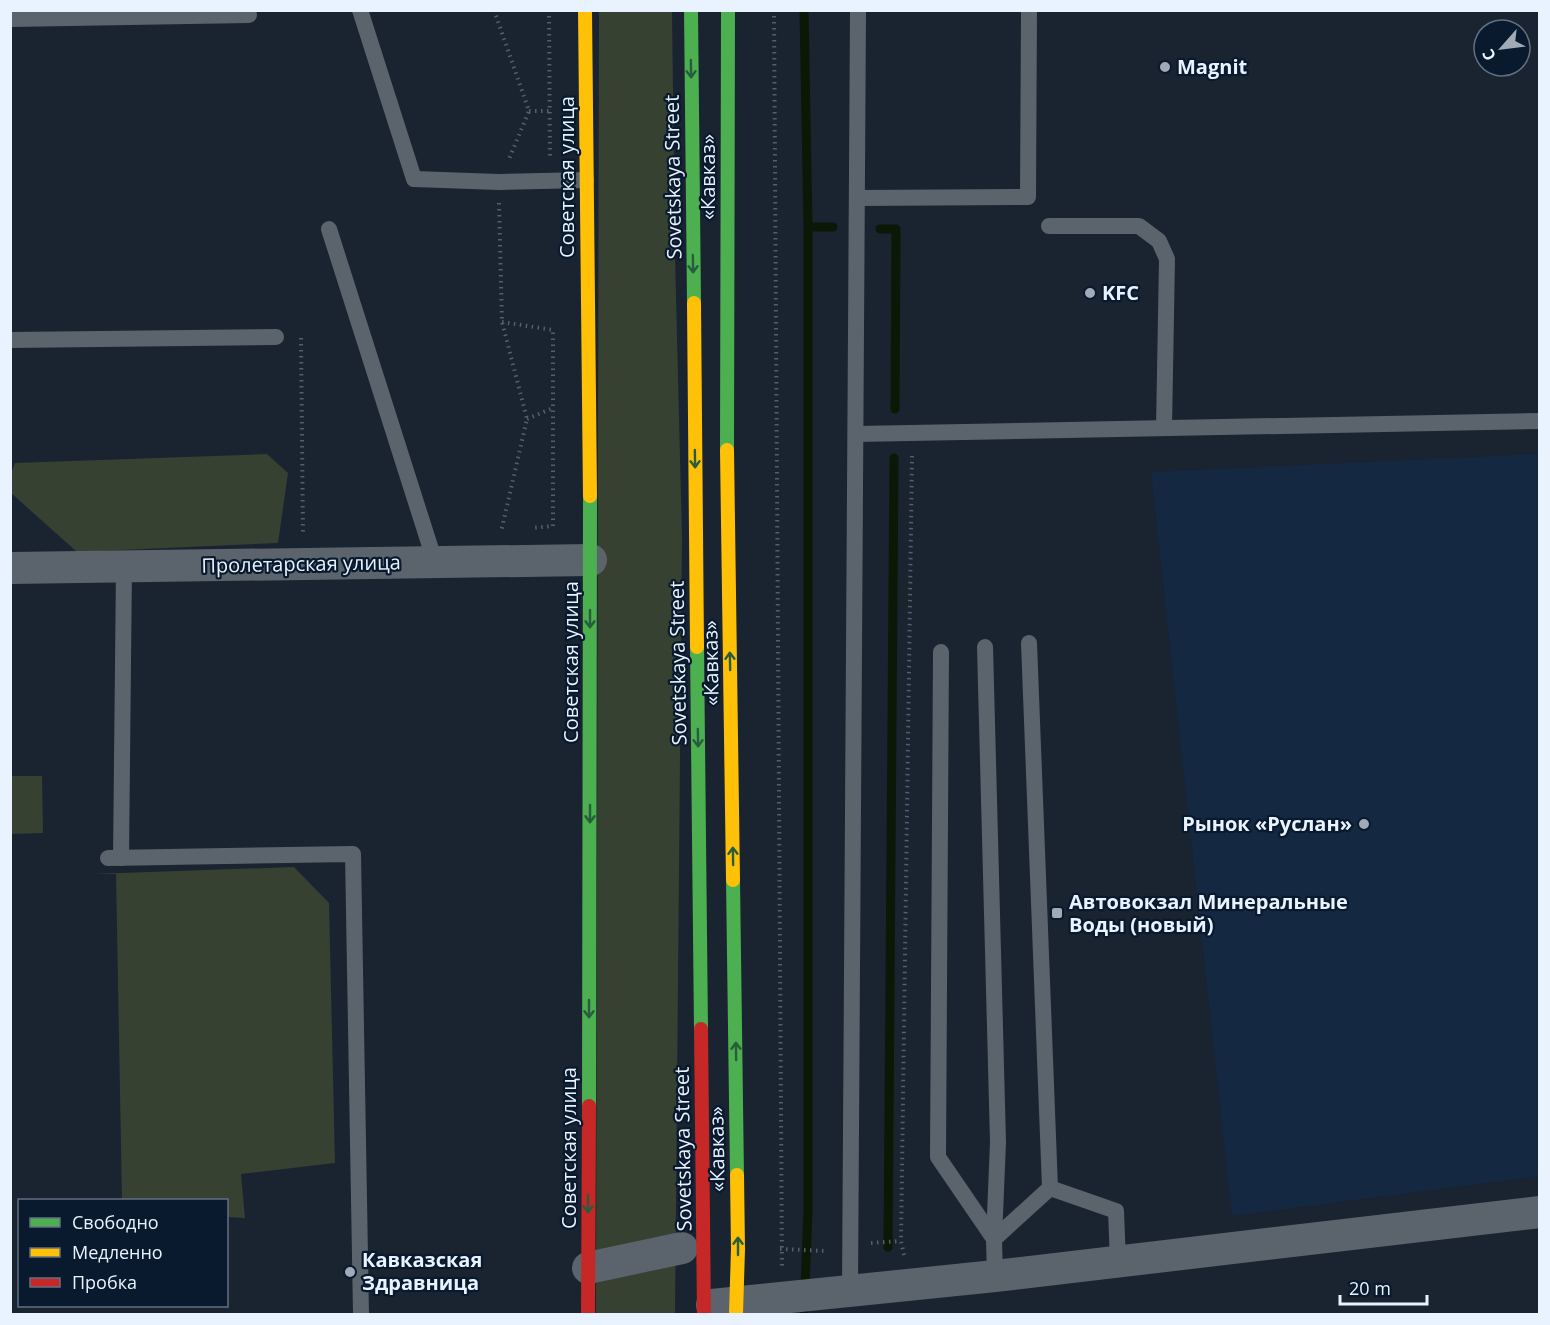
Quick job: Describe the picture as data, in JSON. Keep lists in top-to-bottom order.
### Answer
{
  "streets": {
    "main road": ["Советская улица", "Sovetskaya Street", "«Кавказ»"],
    "street": ["Пролетарская улица"]
  },
  "crossings": [
    ["Советская улица", "Пролетарская улица"]
  ],
  "one_way": ["Советская улица", "Sovetskaya Street", "«Кавказ»"],
  "places": {
    "other": [
      "Magnit",
      "KFC",
      "Рынок «Руслан»",
      "Кавказская Здравница"
    ],
    "transit": ["Автовокзал Минеральные Воды (новый)"]
  },
  "legend": ["Свободно", "Медленно", "Пробка"],
  "scale_bar": "20 m",
  "north": "bottom left"
}
